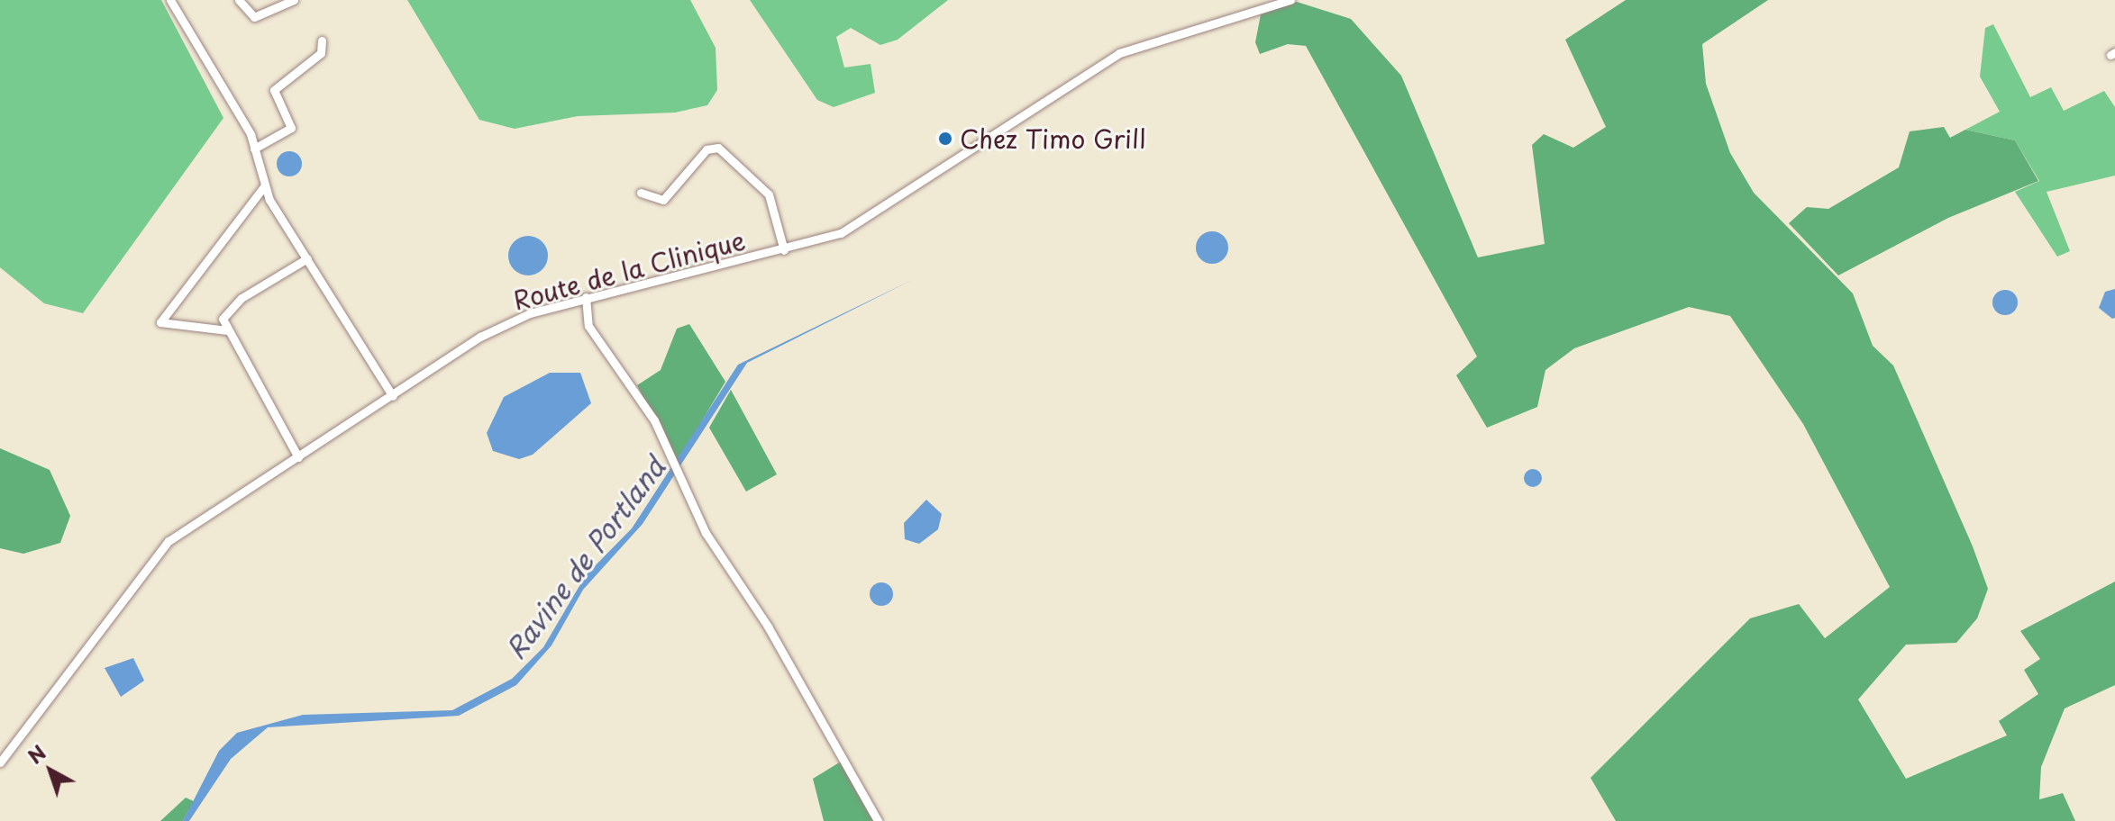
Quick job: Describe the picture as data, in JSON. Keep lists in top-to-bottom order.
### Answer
{
  "streets": {
    "street": ["Route de la Clinique"]
  },
  "water": ["Ravine de Portland"],
  "places": ["Chez Timo Grill"],
  "north": "top left"
}
